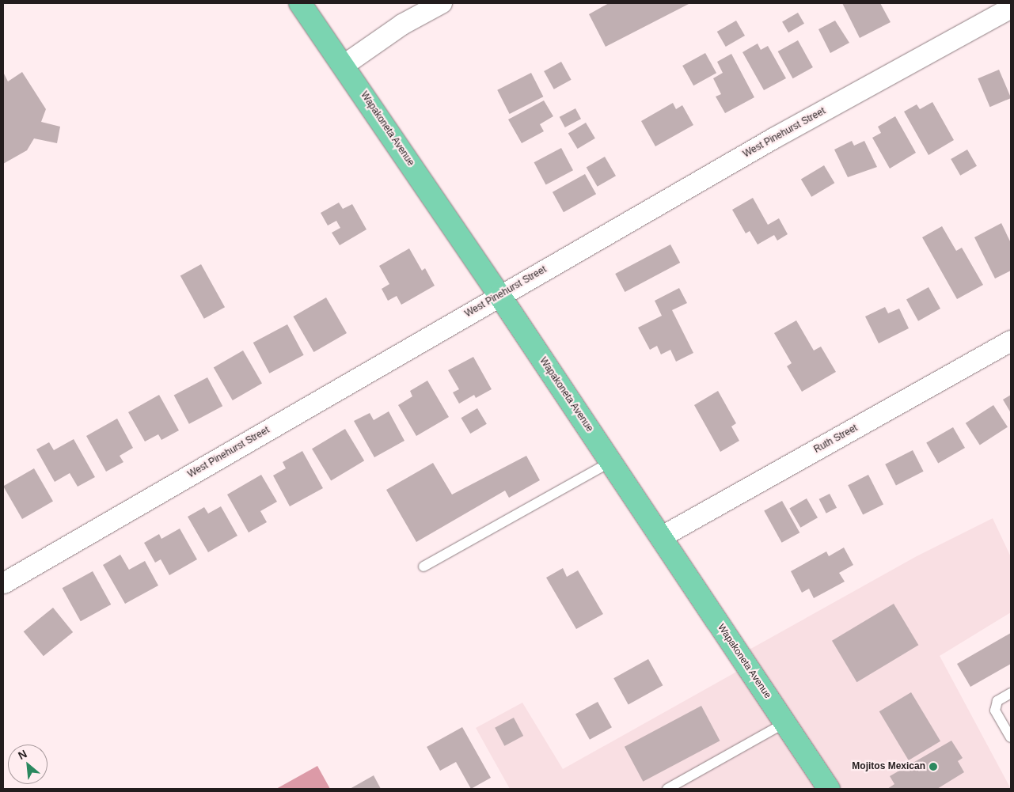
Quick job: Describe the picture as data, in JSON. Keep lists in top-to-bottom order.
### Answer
{
  "streets": {
    "main road": ["Wapakoneta Avenue"],
    "street": ["West Pinehurst Street", "Ruth Street"]
  },
  "crossings": [
    ["Wapakoneta Avenue", "West Pinehurst Street"],
    ["Wapakoneta Avenue", "Ruth Street"]
  ],
  "places": ["Mojitos Mexican"],
  "north": "top left"
}
